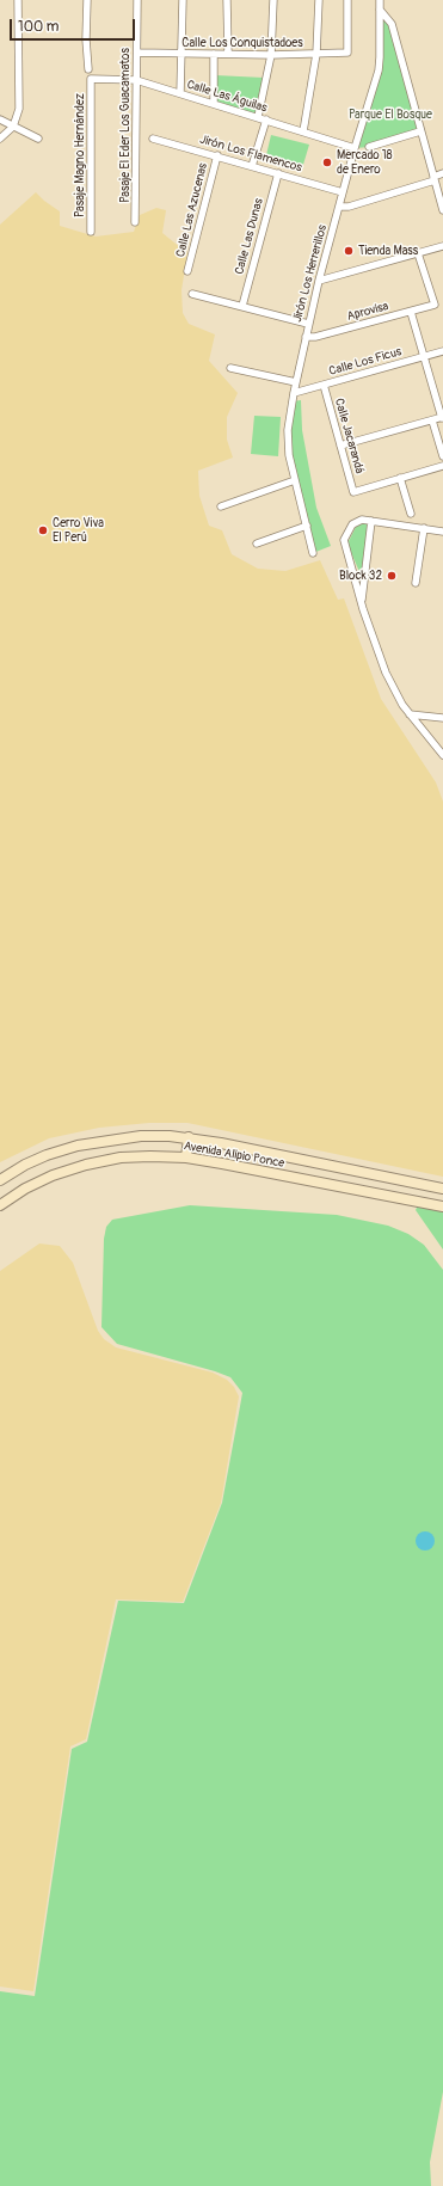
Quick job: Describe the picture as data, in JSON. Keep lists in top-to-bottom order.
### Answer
{
  "streets": {
    "main road": ["Avenida Alipio Ponce"],
    "street": [
      "Calle Los Conquistadoes",
      "Calle Las Águilas",
      "Pasaje El Eder Los Guacamatos",
      "Jirón Los Flamencos",
      "Pasaje Magno Hernández",
      "Calle Las Azucenas",
      "Calle Las Dunas",
      "Jirón Los Herrerillos",
      "Aprovisa",
      "Calle Los Ficus",
      "Calle Jacarandá"
    ]
  },
  "crossings": [
    ["Calle Los Conquistadoes", "Pasaje El Eder Los Guacamatos"],
    ["Calle Las Águilas", "Pasaje El Eder Los Guacamatos"],
    ["Calle Las Águilas", "Pasaje Magno Hernández"],
    ["Calle Las Águilas", "Jirón Los Herrerillos"],
    ["Jirón Los Flamencos", "Calle Las Azucenas"],
    ["Jirón Los Flamencos", "Calle Las Dunas"],
    ["Jirón Los Flamencos", "Jirón Los Herrerillos"],
    ["Jirón Los Herrerillos", "Aprovisa"],
    ["Jirón Los Herrerillos", "Calle Los Ficus"],
    ["Calle Los Ficus", "Calle Jacarandá"]
  ],
  "parks": ["Parque El Bosque"],
  "places": [
    "Mercado 18 de Enero",
    "Tienda Mass",
    "Cerro Viva El Perú",
    "Block 32"
  ],
  "scale_bar": "100 m"
}
